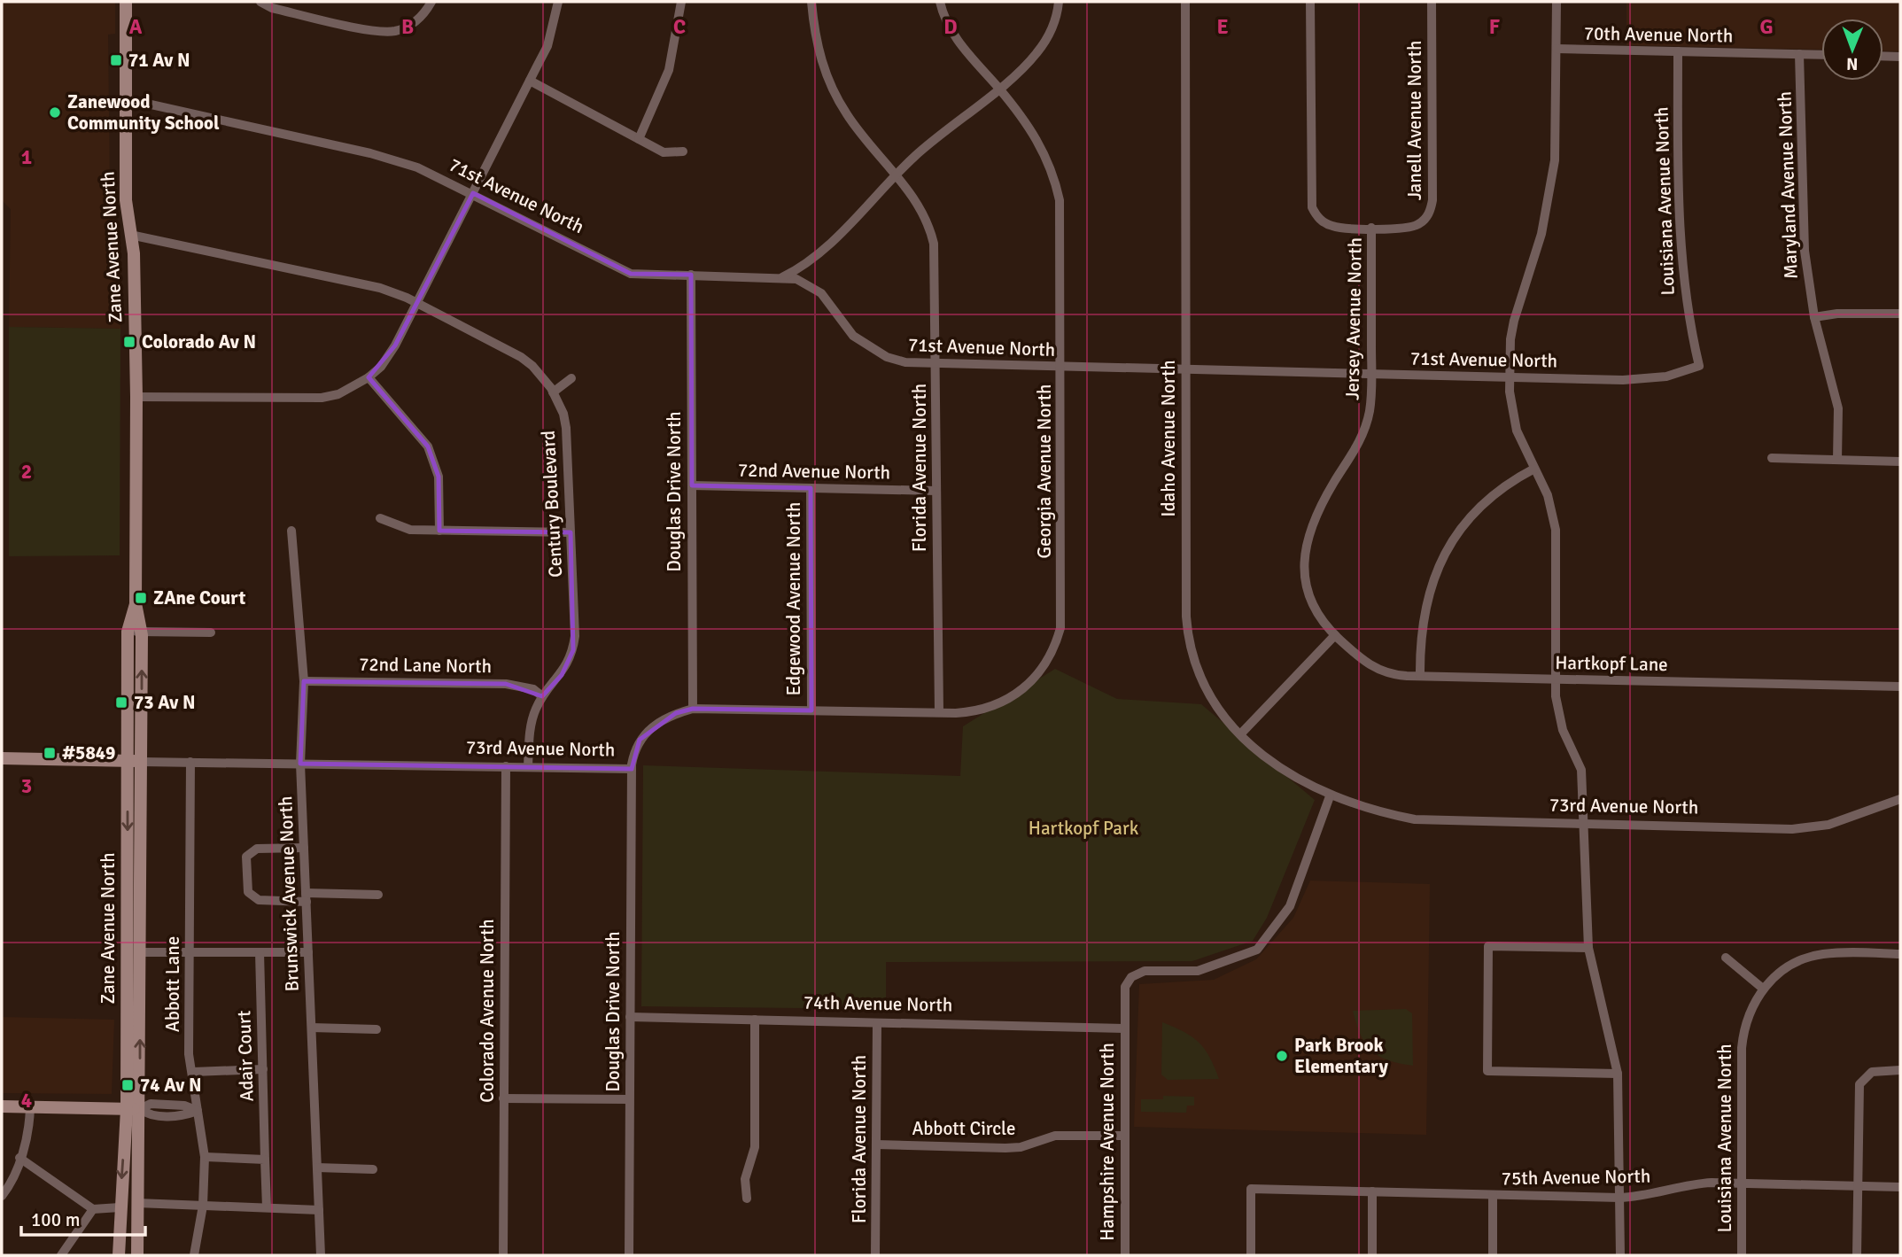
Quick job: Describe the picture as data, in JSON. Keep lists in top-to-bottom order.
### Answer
{
  "streets": {
    "street": [
      "70th Avenue North",
      "Janell Avenue North",
      "Maryland Avenue North",
      "71st Avenue North",
      "Louisiana Avenue North",
      "Zane Avenue North",
      "Jersey Avenue North",
      "Idaho Avenue North",
      "Florida Avenue North",
      "72nd Avenue North",
      "Georgia Avenue North",
      "Douglas Drive North",
      "Century Boulevard",
      "Edgewood Avenue North",
      "Hartkopf Lane",
      "72nd Lane North",
      "73rd Avenue North",
      "Brunswick Avenue North",
      "Abbott Lane",
      "74th Avenue North",
      "Colorado Avenue North",
      "Adair Court",
      "Abbott Circle",
      "Hampshire Avenue North",
      "75th Avenue North"
    ]
  },
  "crossings": [
    ["70th Avenue North", "Maryland Avenue North"],
    ["70th Avenue North", "Louisiana Avenue North"],
    ["Janell Avenue North", "Jersey Avenue North"],
    ["71st Avenue North", "Louisiana Avenue North"],
    ["71st Avenue North", "Zane Avenue North"],
    ["71st Avenue North", "Jersey Avenue North"],
    ["71st Avenue North", "Idaho Avenue North"],
    ["71st Avenue North", "Florida Avenue North"],
    ["71st Avenue North", "Georgia Avenue North"],
    ["71st Avenue North", "Douglas Drive North"],
    ["Louisiana Avenue North", "75th Avenue North"],
    ["Zane Avenue North", "Century Boulevard"],
    ["Zane Avenue North", "73rd Avenue North"],
    ["Jersey Avenue North", "Hartkopf Lane"],
    ["Idaho Avenue North", "73rd Avenue North"],
    ["Florida Avenue North", "72nd Avenue North"],
    ["Florida Avenue North", "73rd Avenue North"],
    ["Florida Avenue North", "74th Avenue North"],
    ["Florida Avenue North", "Abbott Circle"],
    ["72nd Avenue North", "Douglas Drive North"],
    ["72nd Avenue North", "Edgewood Avenue North"],
    ["Georgia Avenue North", "73rd Avenue North"],
    ["Douglas Drive North", "73rd Avenue North"],
    ["Douglas Drive North", "74th Avenue North"],
    ["Century Boulevard", "72nd Lane North"],
    ["Century Boulevard", "73rd Avenue North"],
    ["Edgewood Avenue North", "73rd Avenue North"],
    ["72nd Lane North", "Brunswick Avenue North"],
    ["73rd Avenue North", "Brunswick Avenue North"],
    ["73rd Avenue North", "Abbott Lane"],
    ["73rd Avenue North", "Colorado Avenue North"],
    ["74th Avenue North", "Hampshire Avenue North"],
    ["Abbott Circle", "Hampshire Avenue North"]
  ],
  "parks": ["Hartkopf Park"],
  "places": {
    "transit": [
      "71 Av N",
      "Colorado Av N",
      "ZAne Court",
      "73 Av N",
      "#5849",
      "74 Av N"
    ],
    "other": ["Zanewood Community School", "Park Brook Elementary"]
  },
  "scale_bar": "100 m",
  "north": "bottom",
  "grid": {
    "columns": [
      "A",
      "B",
      "C",
      "D",
      "E",
      "F",
      "G"
    ],
    "rows": [
      "1",
      "2",
      "3",
      "4"
    ]
  }
}
